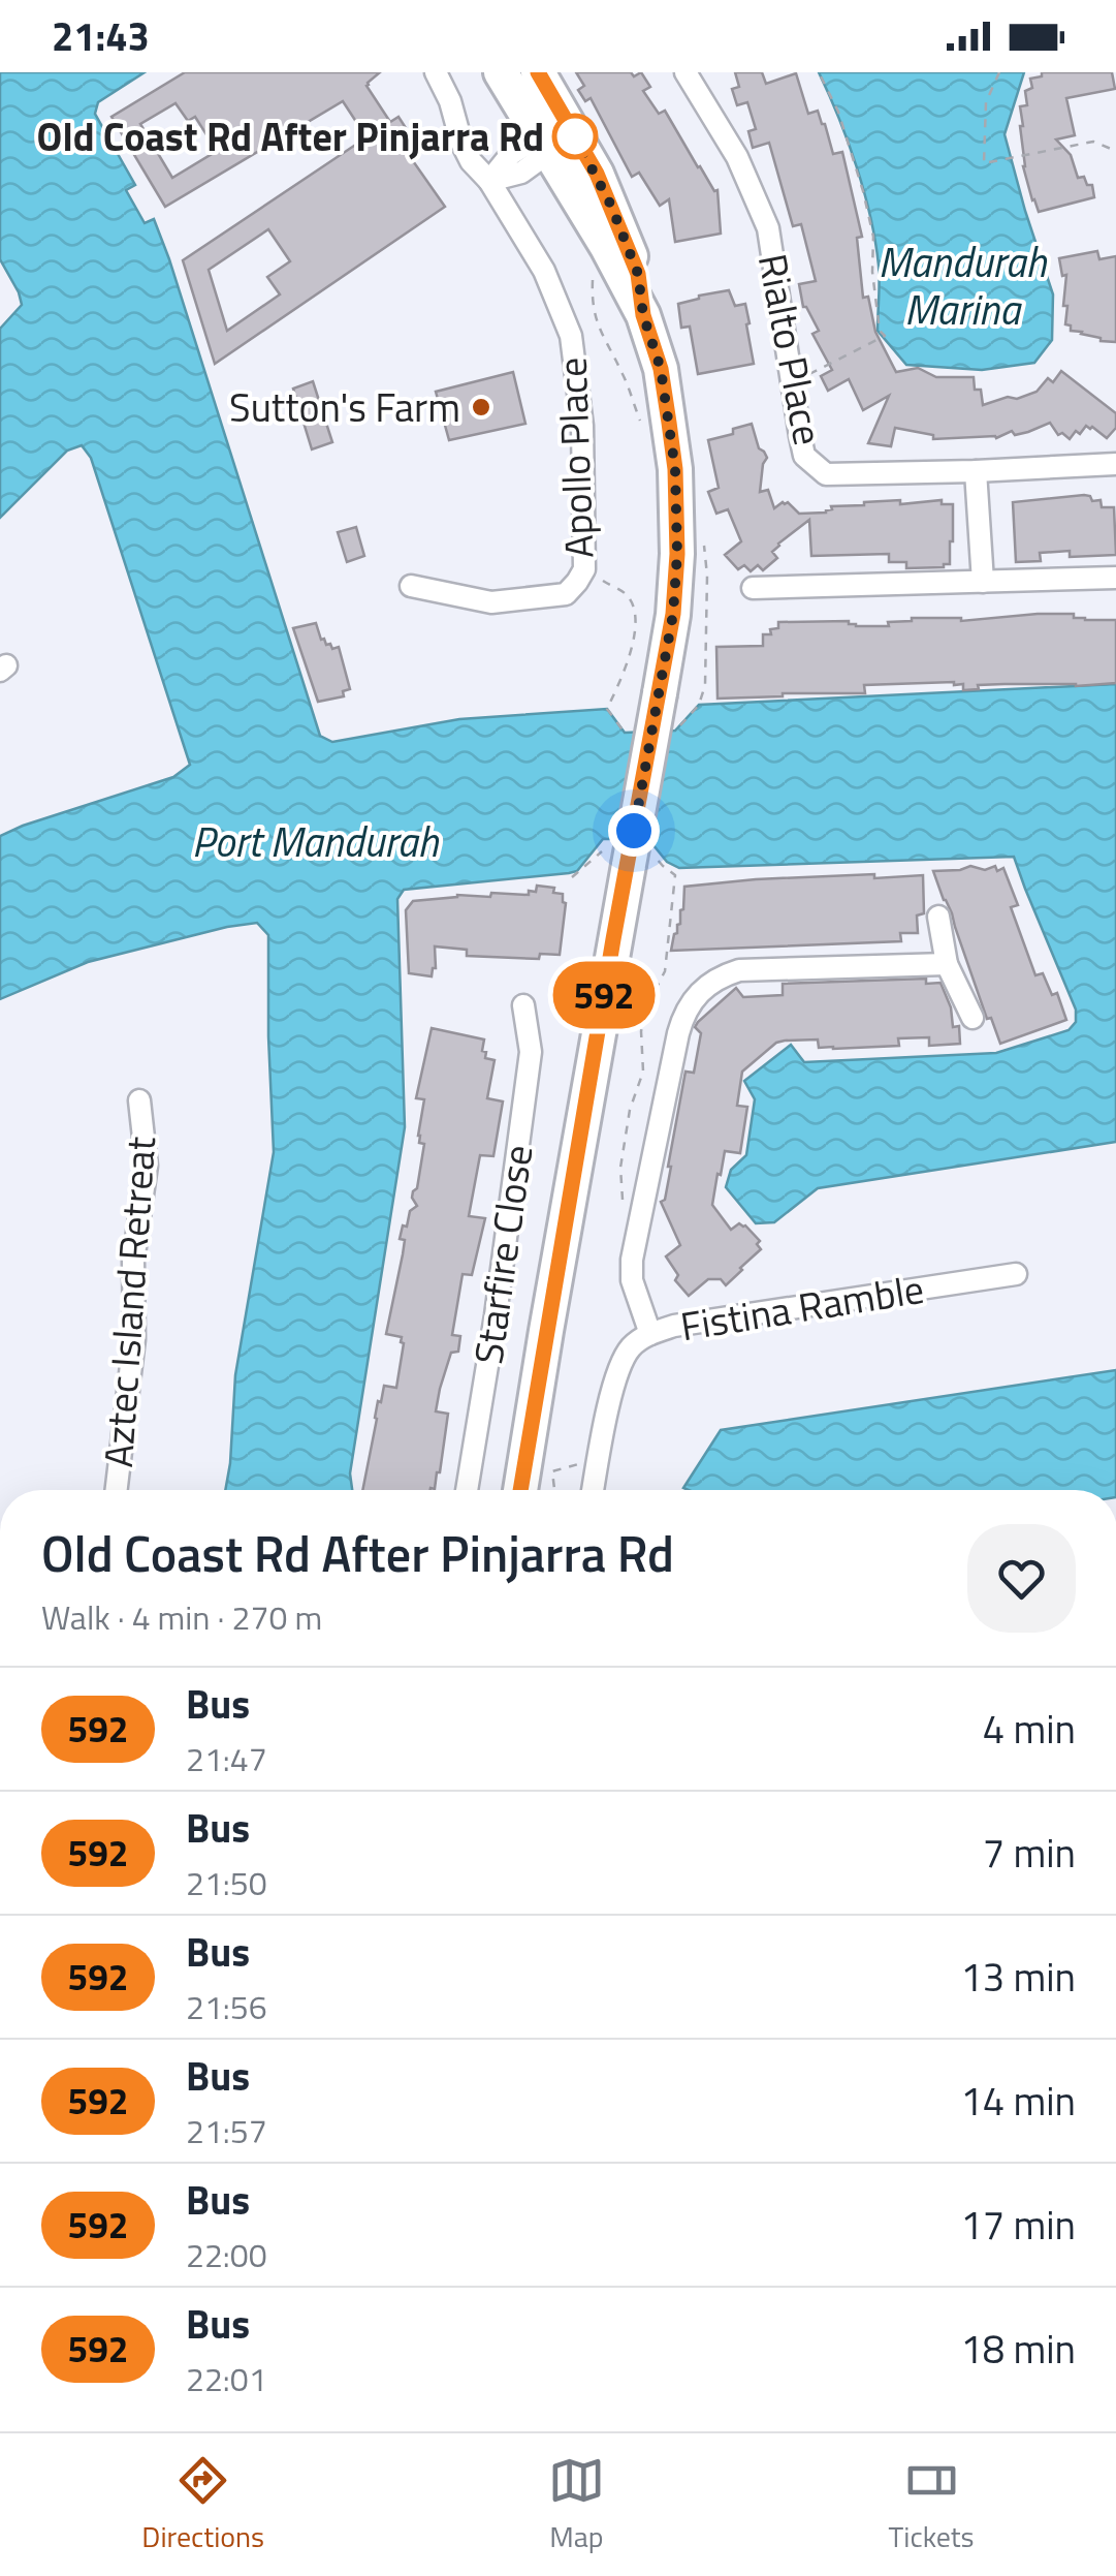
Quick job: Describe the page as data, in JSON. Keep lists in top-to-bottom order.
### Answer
{
  "streets": {
    "street": [
      "Rialto Place",
      "Apollo Place",
      "Starfire Close",
      "Aztec Island Retreat",
      "Fistina Ramble"
    ]
  },
  "water": ["Mandurah Marina", "Port Mandurah"],
  "places": ["Old Coast Rd After Pinjarra Rd", "Sutton's Farm"],
  "lines": ["bus line 592"],
  "page": {
    "status": "21:43",
    "on_map": "592",
    "heading": ["Old Coast Rd After Pinjarra Rd", "Walk · 4 min · 270 m"],
    "list": [
      {
        "mark": "592",
        "name": "Bus",
        "note": "21:47",
        "value": "4 min"
      },
      {
        "mark": "592",
        "name": "Bus",
        "note": "21:50",
        "value": "7 min"
      },
      {
        "mark": "592",
        "name": "Bus",
        "note": "21:56",
        "value": "13 min"
      },
      {
        "mark": "592",
        "name": "Bus",
        "note": "21:57",
        "value": "14 min"
      },
      {
        "mark": "592",
        "name": "Bus",
        "note": "22:00",
        "value": "17 min"
      },
      {
        "mark": "592",
        "name": "Bus",
        "note": "22:01",
        "value": "18 min"
      }
    ],
    "tabs": ["Directions", "Map", "Tickets"]
  }
}
